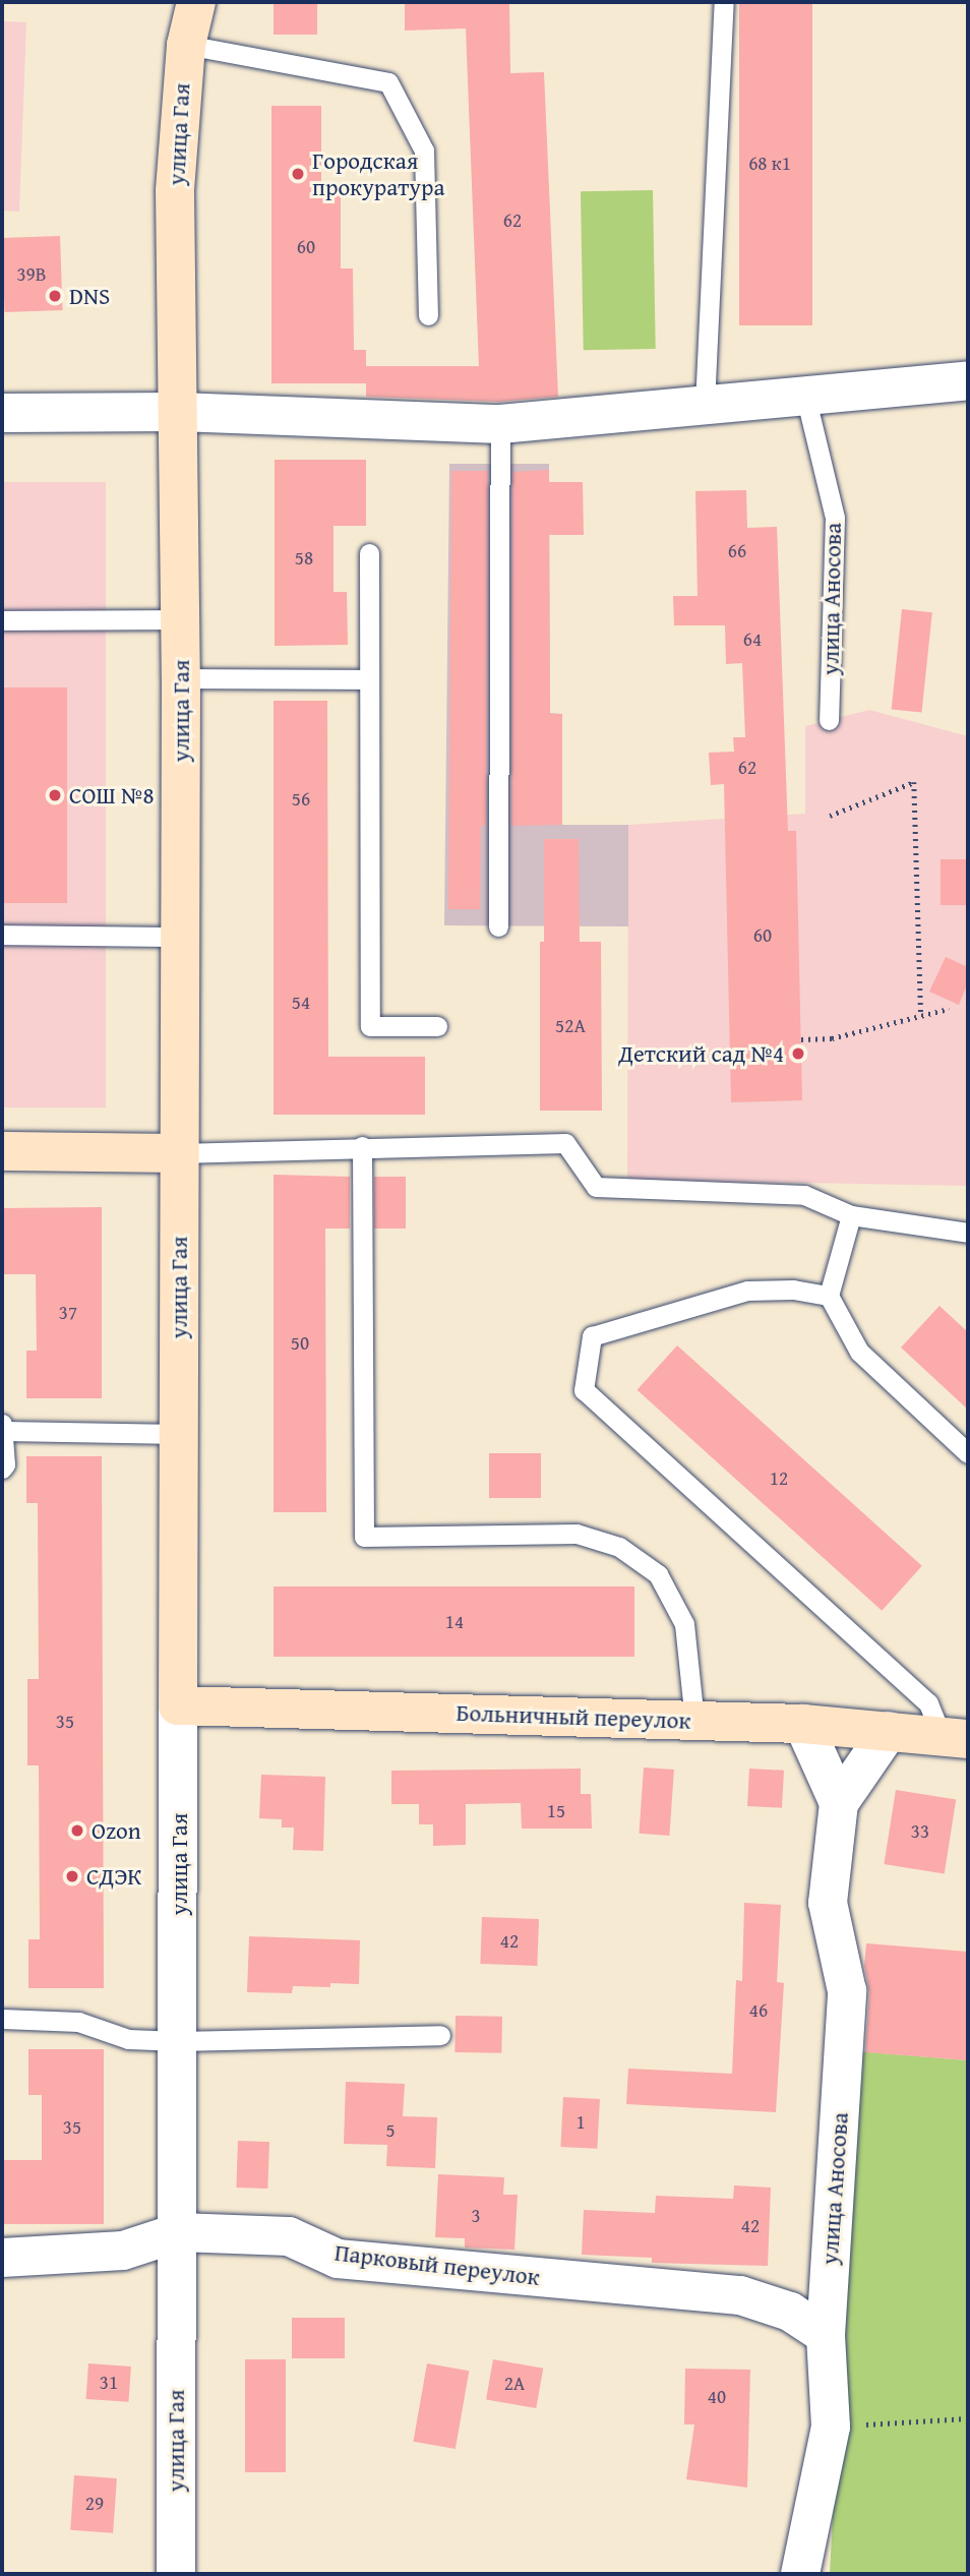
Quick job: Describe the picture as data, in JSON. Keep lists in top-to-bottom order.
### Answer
{
  "streets": {
    "main road": ["улица Гая", "Больничный переулок"],
    "street": ["улица Аносова", "Парковый переулок"]
  },
  "crossings": [
    ["улица Гая", "Больничный переулок"],
    ["улица Гая", "Парковый переулок"],
    ["улица Аносова", "Больничный переулок"],
    ["улица Аносова", "Парковый переулок"]
  ],
  "places": [
    "Городская прокуратура",
    "DNS",
    "СОШ №8",
    "Детский сад №4",
    "Ozon",
    "СДЭК"
  ],
  "house_numbers": [
    "68 к1",
    "62",
    "60",
    "39В",
    "66",
    "58",
    "64",
    "62",
    "56",
    "60",
    "54",
    "52А",
    "37",
    "50",
    "12",
    "14",
    "35",
    "15",
    "33",
    "42",
    "46",
    "1",
    "35",
    "5",
    "3",
    "42",
    "31",
    "2А",
    "40",
    "29"
  ]
}
